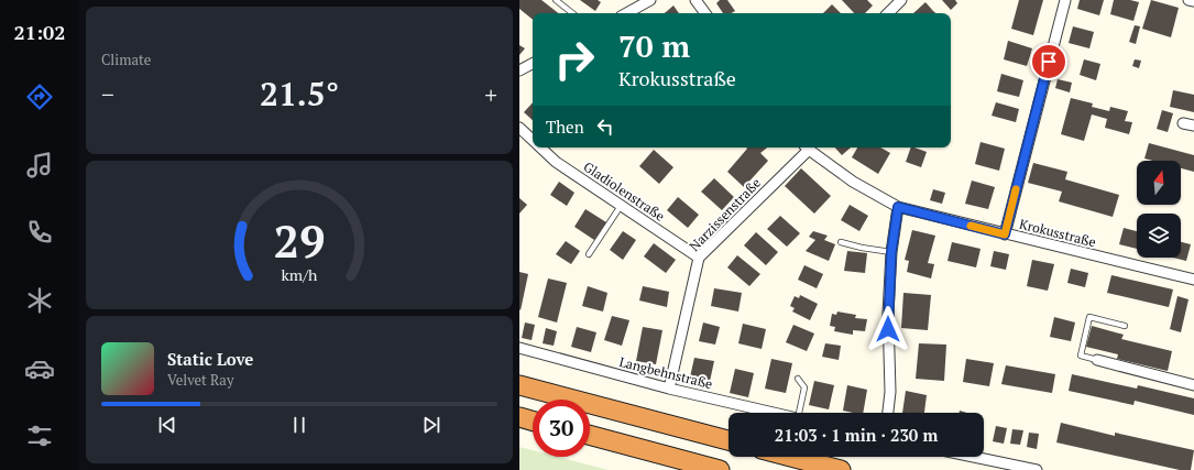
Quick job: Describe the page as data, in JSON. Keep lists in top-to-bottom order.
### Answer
{
  "streets": {
    "street": [
      "Gladiolenstraße",
      "Narzissenstraße",
      "Krokusstraße",
      "Langbehnstraße"
    ]
  },
  "crossings": [
    ["Gladiolenstraße", "Narzissenstraße"],
    ["Narzissenstraße", "Krokusstraße"],
    ["Narzissenstraße", "Langbehnstraße"]
  ],
  "north": "top",
  "page": {
    "tabs": "21:02",
    "tile": "Climate",
    "turn": ["70 m", "Krokusstraße"],
    "heat": ["−", "21.5°", "+"],
    "then": "Then",
    "song": ["Static Love", "Velvet Ray"],
    "limit": "30",
    "trip": "21:03 · 1 min · 230 m",
    "gauge": ["29", "km/h"]
  }
}
